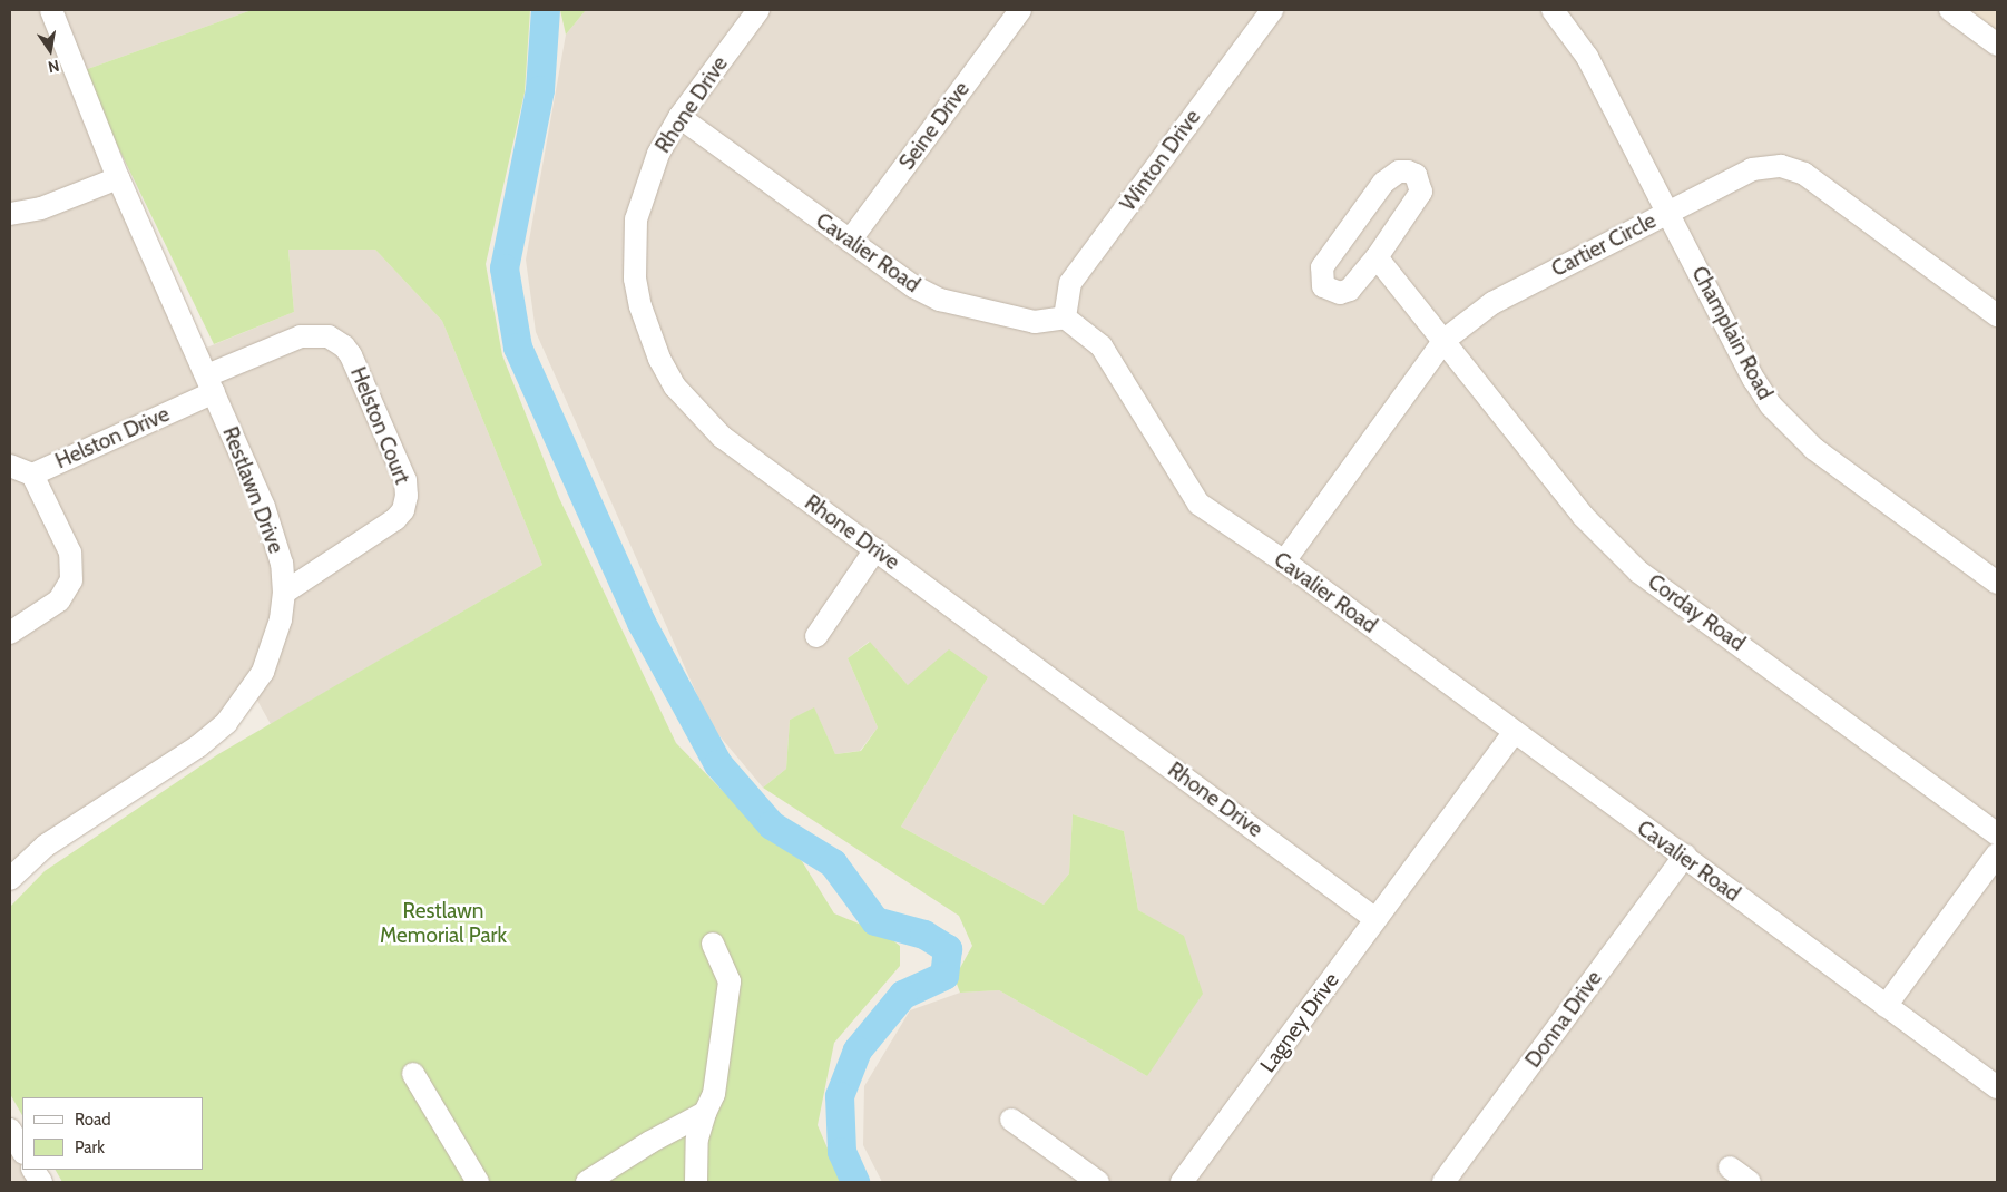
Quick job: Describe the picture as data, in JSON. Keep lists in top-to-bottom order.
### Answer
{
  "streets": {
    "street": [
      "Rhone Drive",
      "Seine Drive",
      "Winton Drive",
      "Cartier Circle",
      "Cavalier Road",
      "Champlain Road",
      "Helston Court",
      "Helston Drive",
      "Restlawn Drive",
      "Corday Road",
      "Donna Drive",
      "Lagney Drive"
    ]
  },
  "crossings": [
    ["Rhone Drive", "Cavalier Road"],
    ["Rhone Drive", "Lagney Drive"],
    ["Seine Drive", "Cavalier Road"],
    ["Winton Drive", "Cavalier Road"],
    ["Cartier Circle", "Cavalier Road"],
    ["Cartier Circle", "Champlain Road"],
    ["Cartier Circle", "Corday Road"],
    ["Cavalier Road", "Donna Drive"],
    ["Cavalier Road", "Lagney Drive"],
    ["Helston Court", "Helston Drive"],
    ["Helston Court", "Restlawn Drive"],
    ["Helston Drive", "Restlawn Drive"]
  ],
  "parks": ["Restlawn Memorial Park"],
  "legend": ["Road", "Park"],
  "north": "bottom"
}
